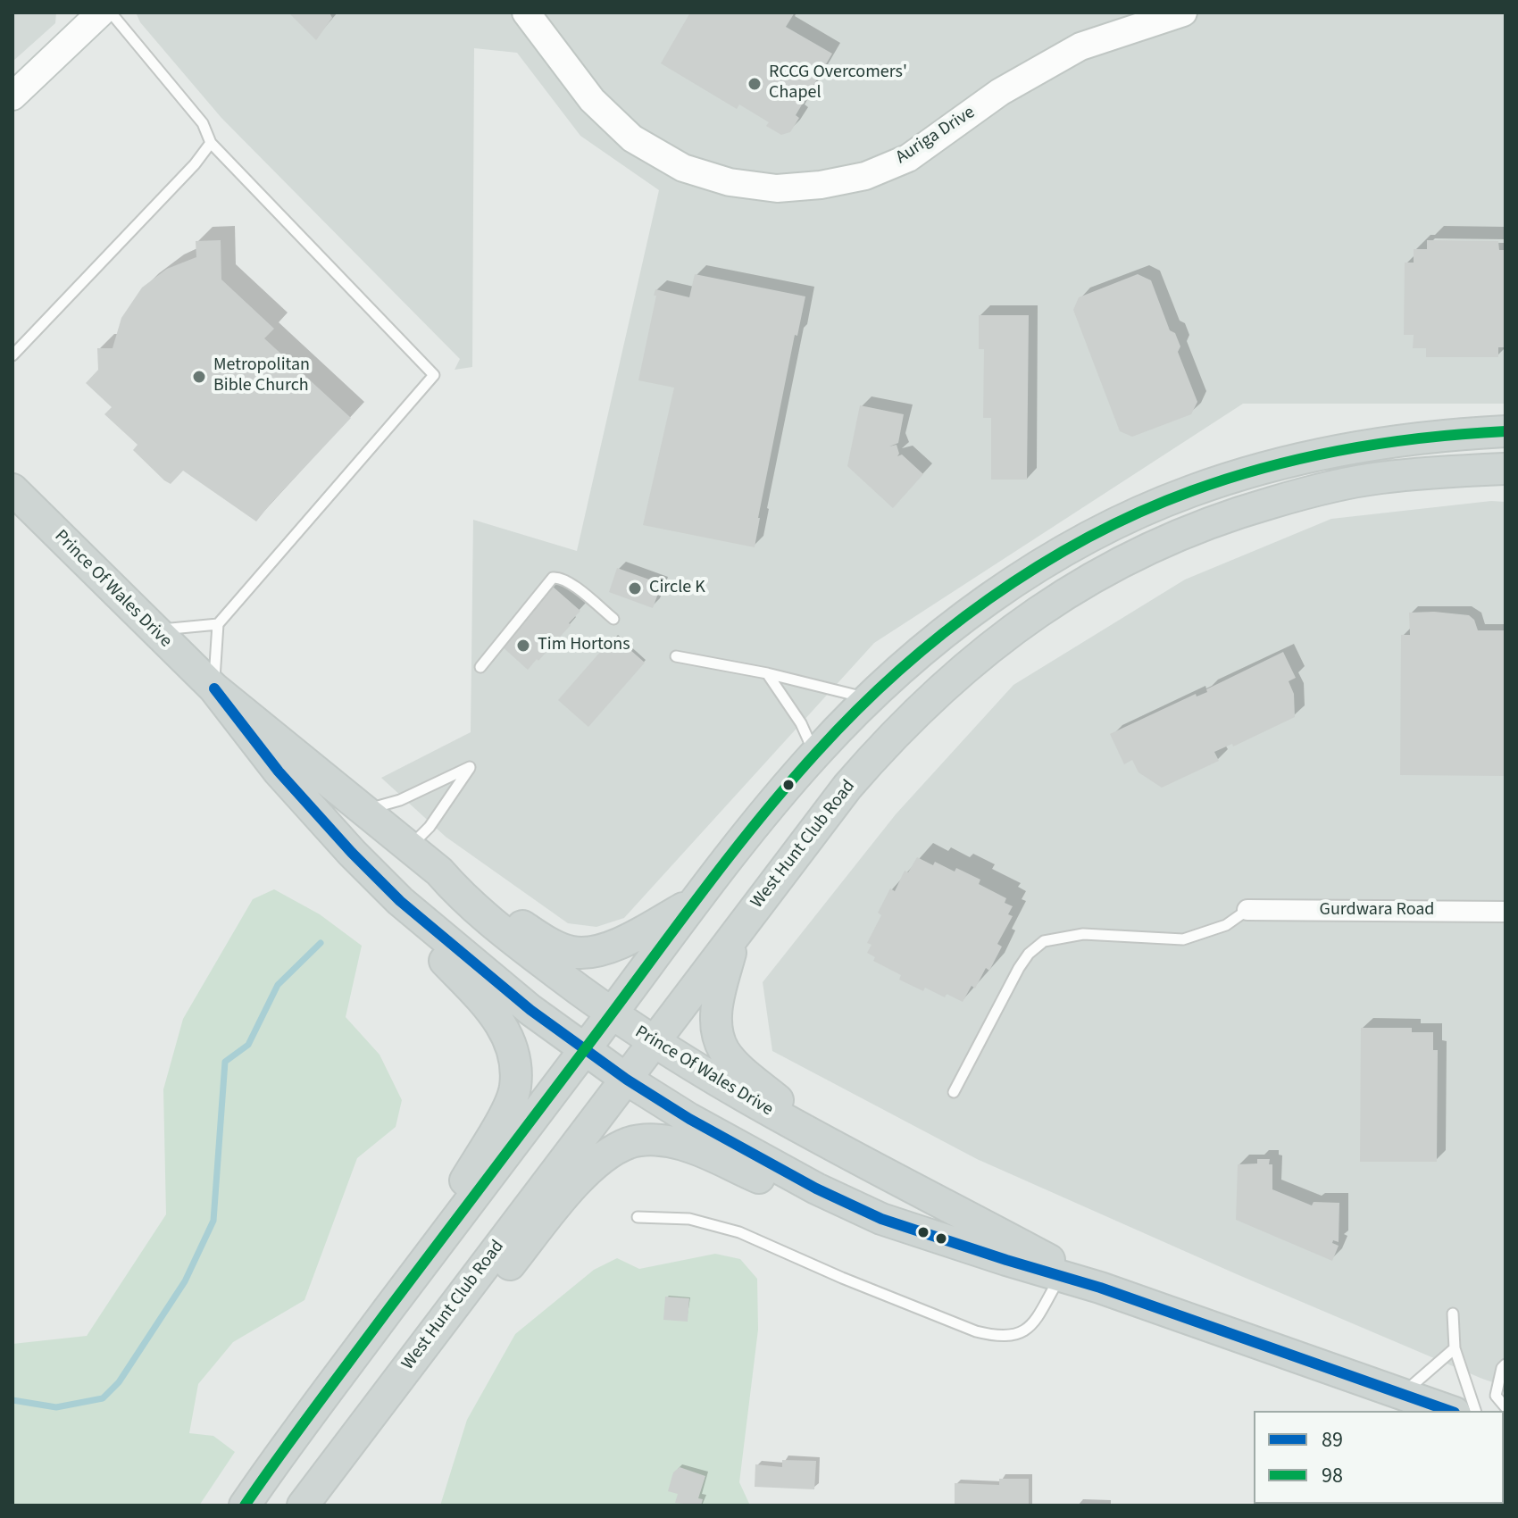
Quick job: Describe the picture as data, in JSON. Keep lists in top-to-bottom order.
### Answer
{
  "streets": {
    "main road": ["Prince Of Wales Drive", "West Hunt Club Road"],
    "street": ["Auriga Drive", "Gurdwara Road"]
  },
  "crossings": [
    ["Prince Of Wales Drive", "West Hunt Club Road"]
  ],
  "places": [
    "RCCG Overcomers' Chapel",
    "Metropolitan Bible Church",
    "Circle K",
    "Tim Hortons"
  ],
  "lines": ["transit line 98", "transit line 89"],
  "legend": ["89", "98"]
}
